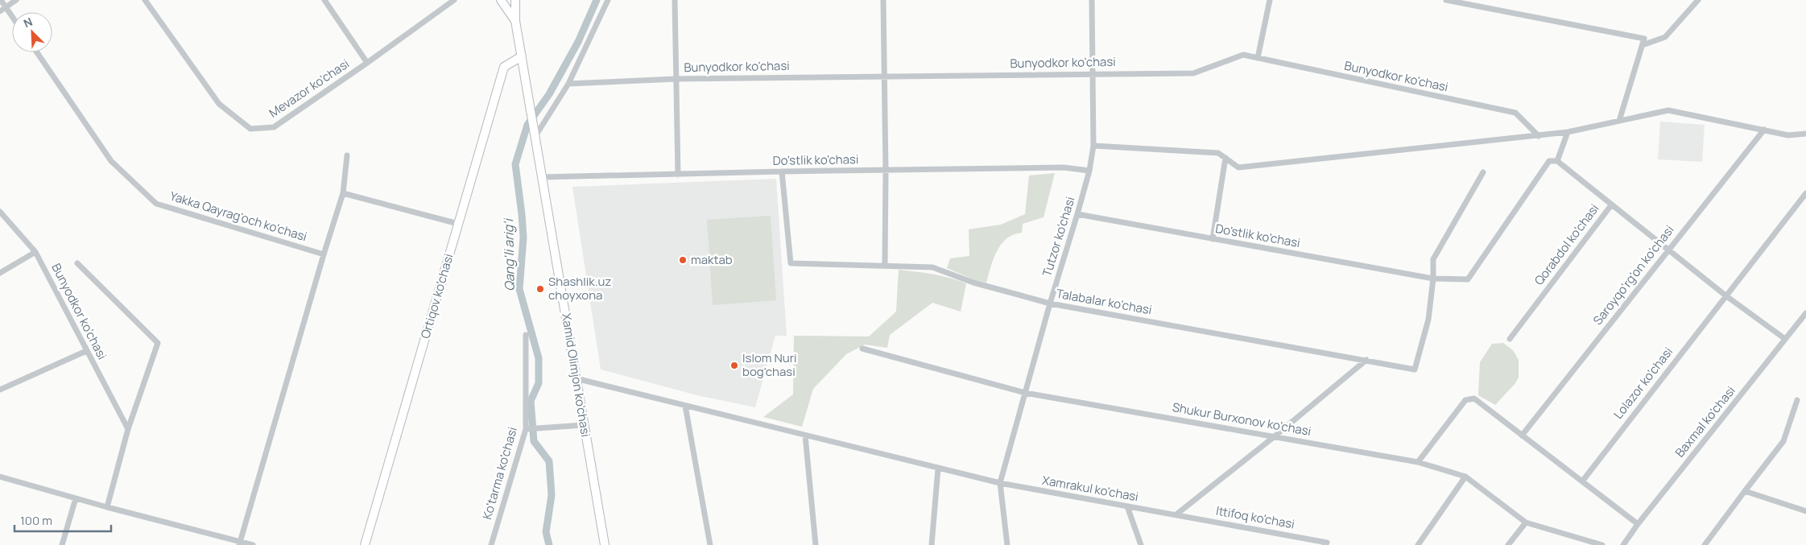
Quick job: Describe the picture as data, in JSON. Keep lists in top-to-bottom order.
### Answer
{
  "streets": {
    "main road": ["Ortiqov ko'chasi", "Xamid Olimjon ko'chasi"],
    "street": [
      "Bunyodkor ko'chasi",
      "Mevazor ko'chasi",
      "Do'stlik ko'chasi",
      "Yakka Qayrag'och ko'chasi",
      "Tutzor ko'chasi",
      "Qorabdol ko'chasi",
      "Saroyqo'rg'on ko'chasi",
      "Talabalar ko'chasi",
      "Lolazor ko'chasi",
      "Shukur Burxonov ko'chasi",
      "Baxmal ko'chasi",
      "Ko'tarma ko'chasi",
      "Xamrakul ko'chasi",
      "Ittifoq ko'chasi"
    ]
  },
  "crossings": [
    ["Bunyodkor ko'chasi", "Tutzor ko'chasi"],
    ["Do'stlik ko'chasi", "Tutzor ko'chasi"],
    ["Do'stlik ko'chasi", "Qorabdol ko'chasi"],
    ["Do'stlik ko'chasi", "Talabalar ko'chasi"],
    ["Do'stlik ko'chasi", "Xamid Olimjon ko'chasi"],
    ["Tutzor ko'chasi", "Talabalar ko'chasi"],
    ["Tutzor ko'chasi", "Shukur Burxonov ko'chasi"],
    ["Tutzor ko'chasi", "Xamrakul ko'chasi"],
    ["Ortiqov ko'chasi", "Xamid Olimjon ko'chasi"],
    ["Xamid Olimjon ko'chasi", "Xamrakul ko'chasi"],
    ["Xamrakul ko'chasi", "Ittifoq ko'chasi"]
  ],
  "water": ["Qang'li arig'i"],
  "places": ["maktab", "Shashlik.uz choyxona", "Islom Nuri bog'chasi"],
  "scale_bar": "100 m",
  "north": "top left"
}
